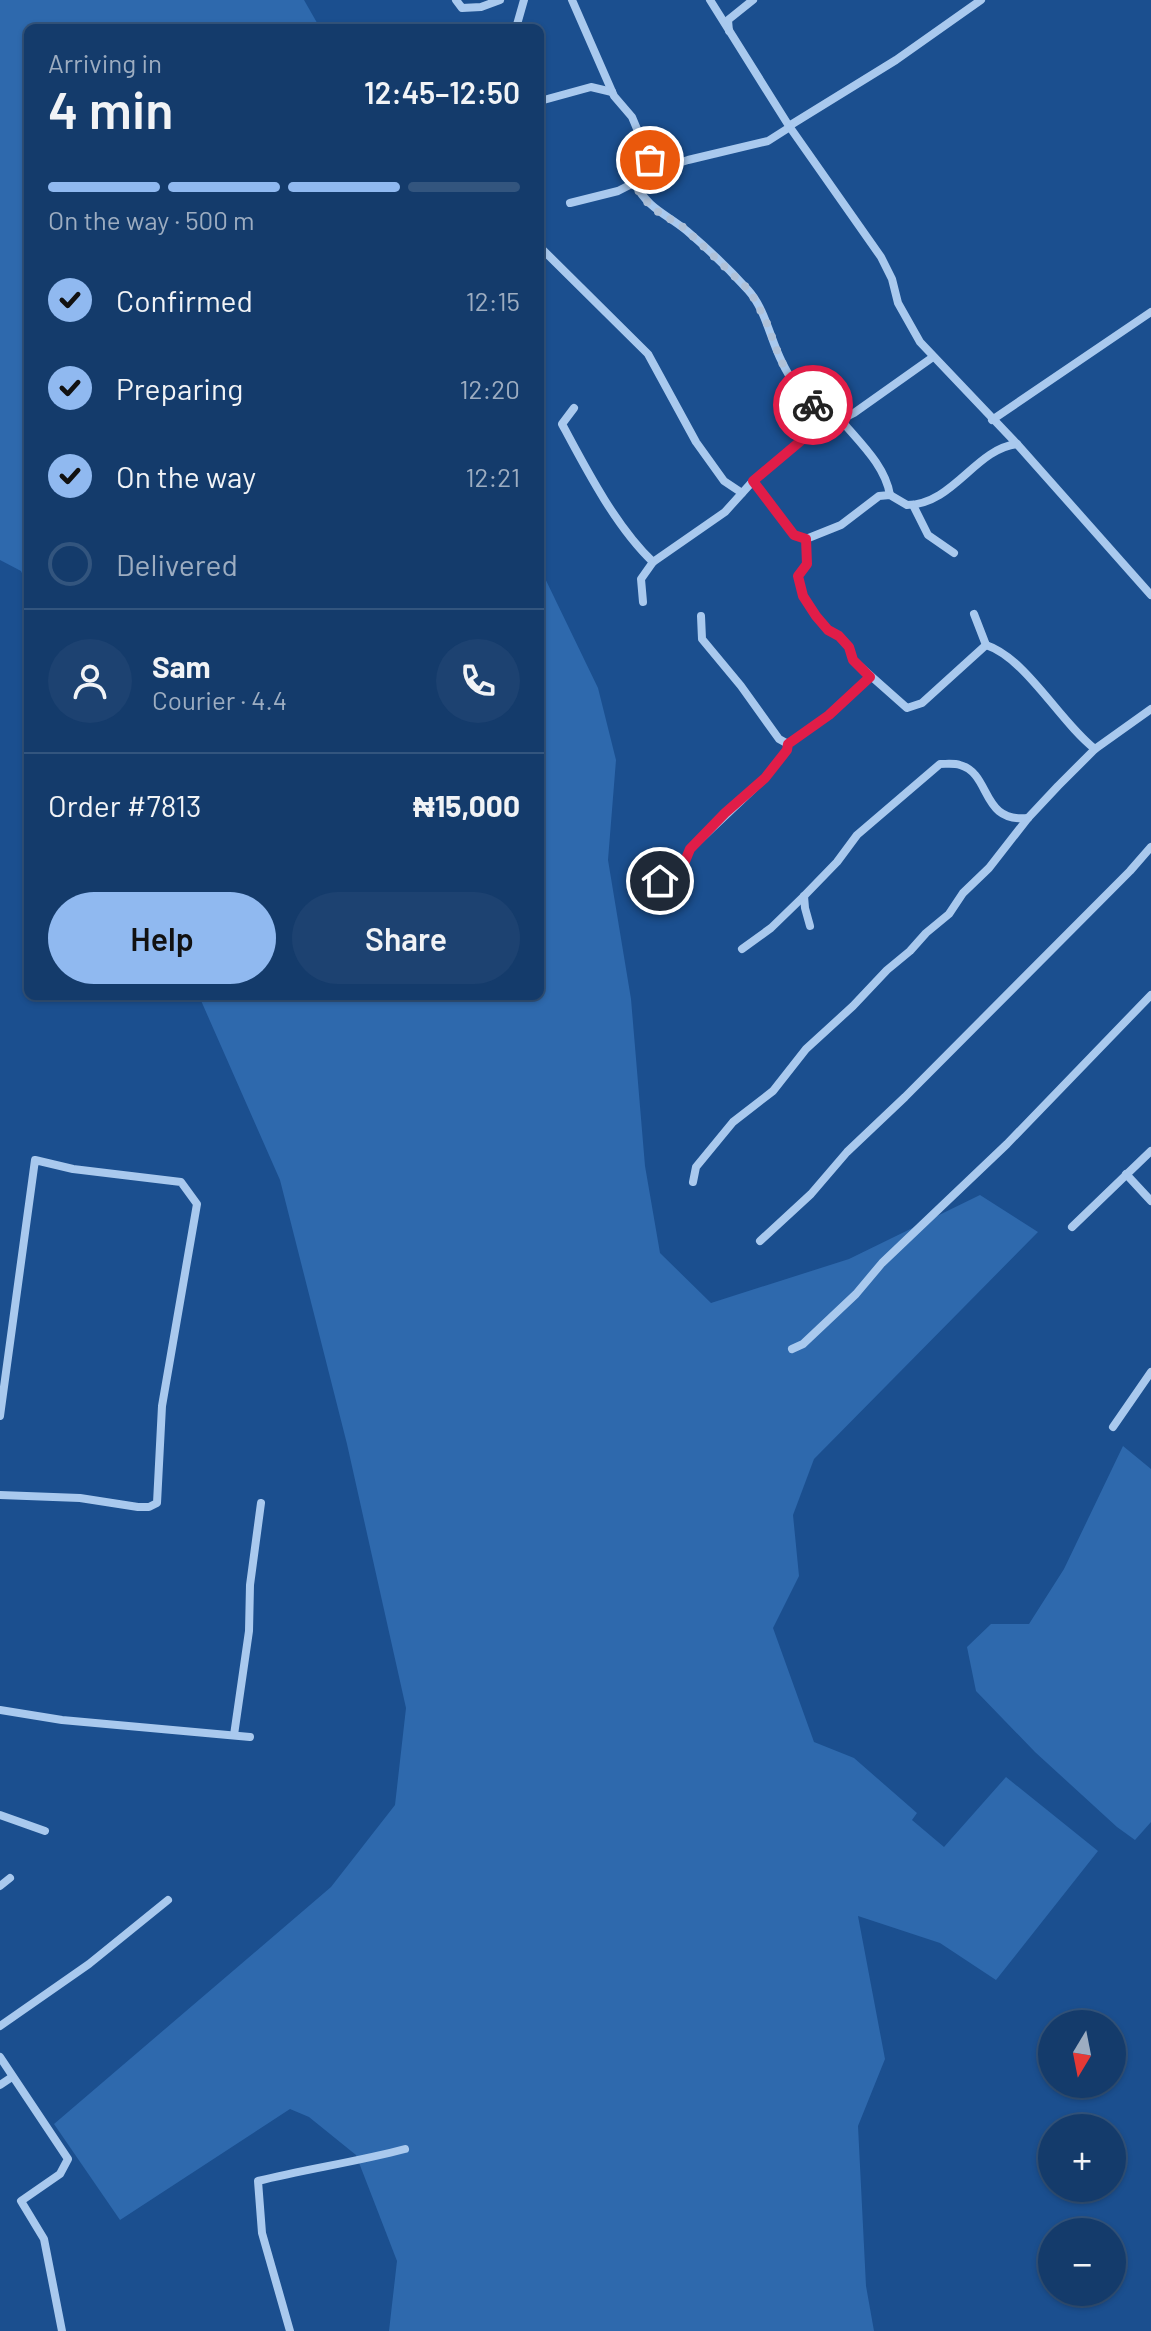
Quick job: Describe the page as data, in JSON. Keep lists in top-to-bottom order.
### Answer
{
  "north": "bottom",
  "page": {
    "heading": ["4 min", "Arriving in", "12:45–12:50"],
    "panel": [
      "Sam",
      "Courier · 4.4",
      "Order #7813",
      "₦15,000"
    ],
    "bar": "On the way · 500 m",
    "list": [
      ["Confirmed", "12:15"],
      ["Preparing", "12:20"],
      ["On the way", "12:21"],
      "Delivered"
    ],
    "buttons": ["Help", "Share"],
    "map_buttons": ["+", "−"]
  }
}
